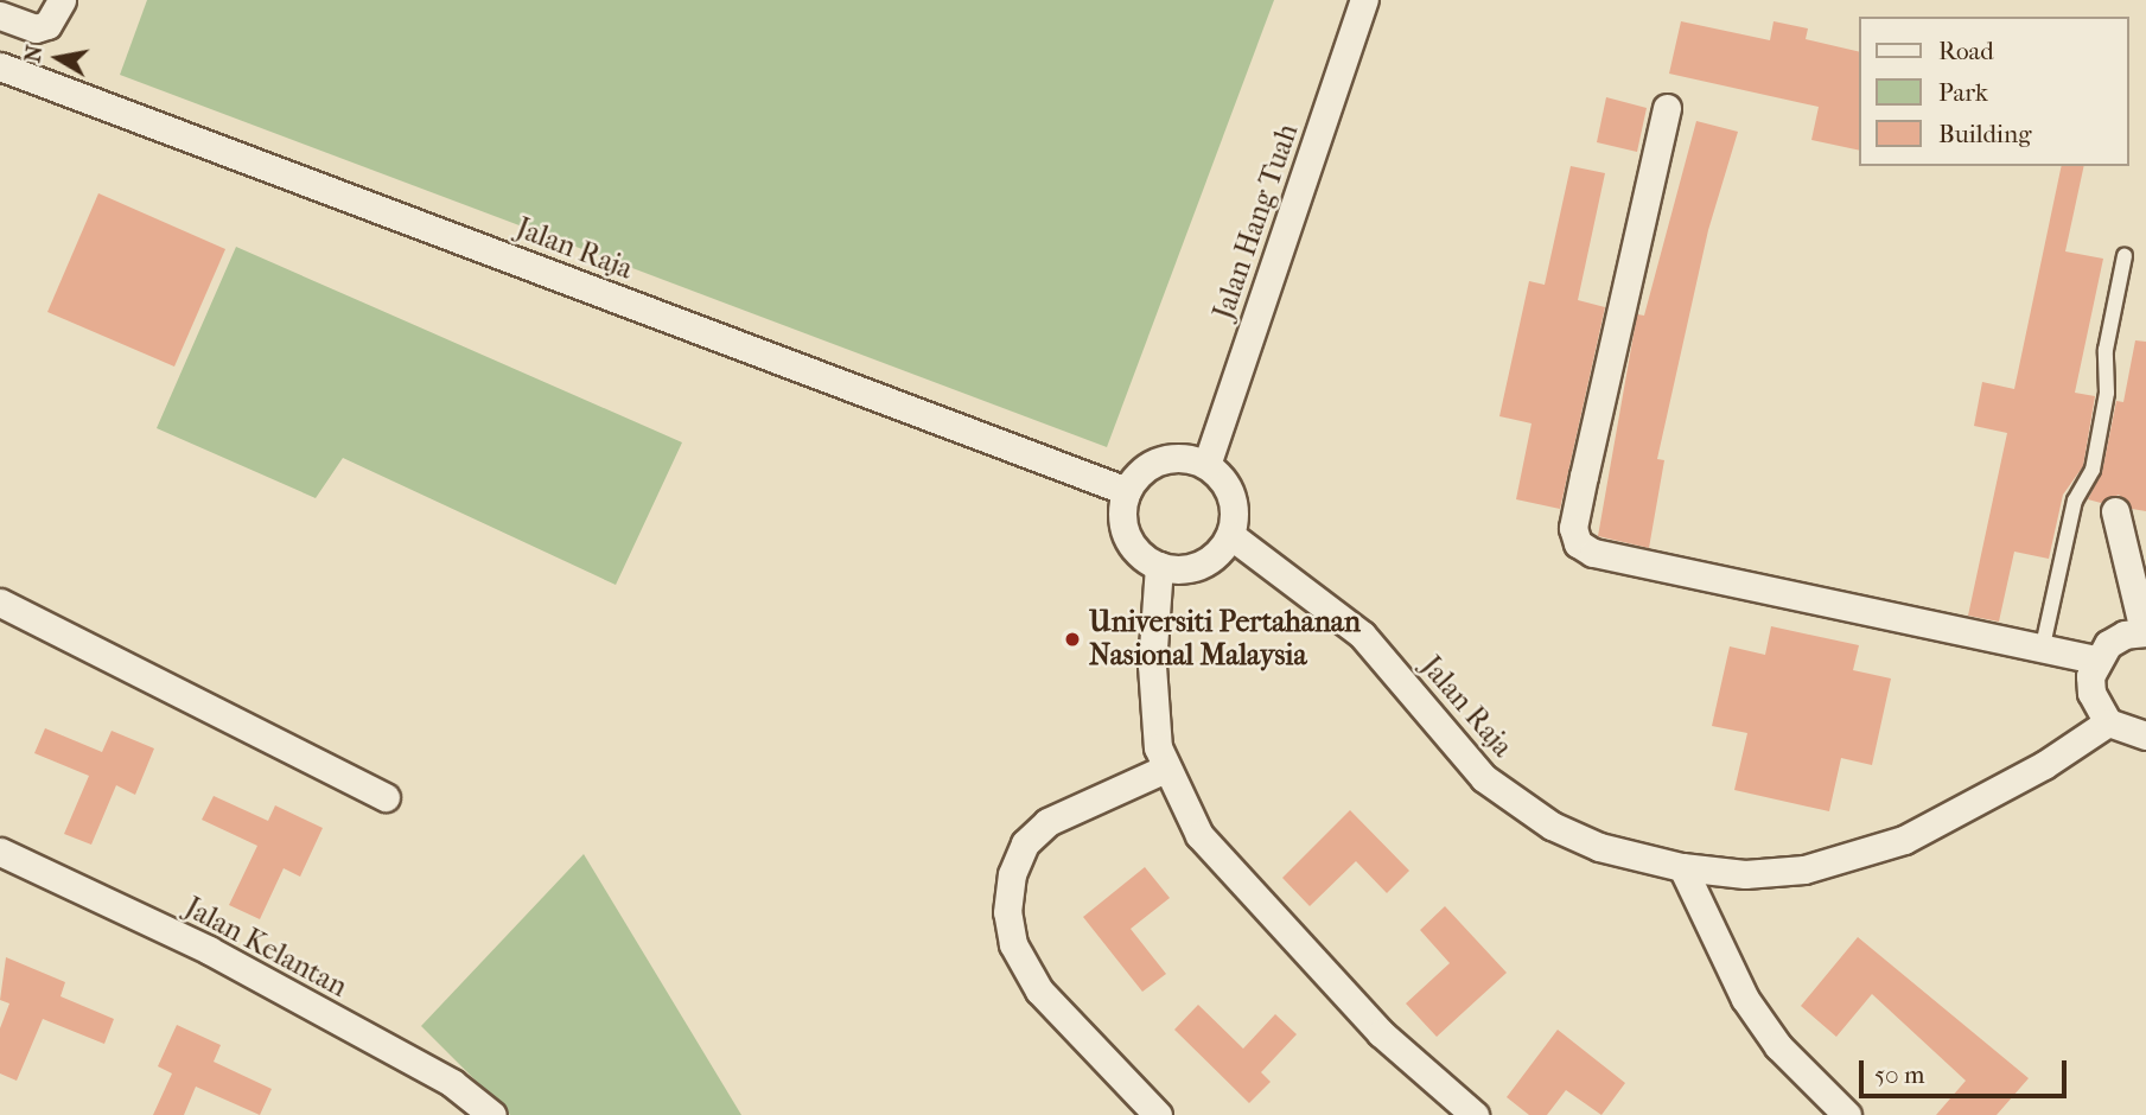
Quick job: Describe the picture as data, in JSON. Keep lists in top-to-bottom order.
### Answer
{
  "streets": {
    "street": ["Jalan Hang Tuah", "Jalan Raja", "Jalan Kelantan"]
  },
  "crossings": [
    ["Jalan Hang Tuah", "Jalan Raja"]
  ],
  "places": ["Universiti Pertahanan Nasional Malaysia"],
  "legend": ["Road", "Park", "Building"],
  "scale_bar": "50 m",
  "north": "left"
}
